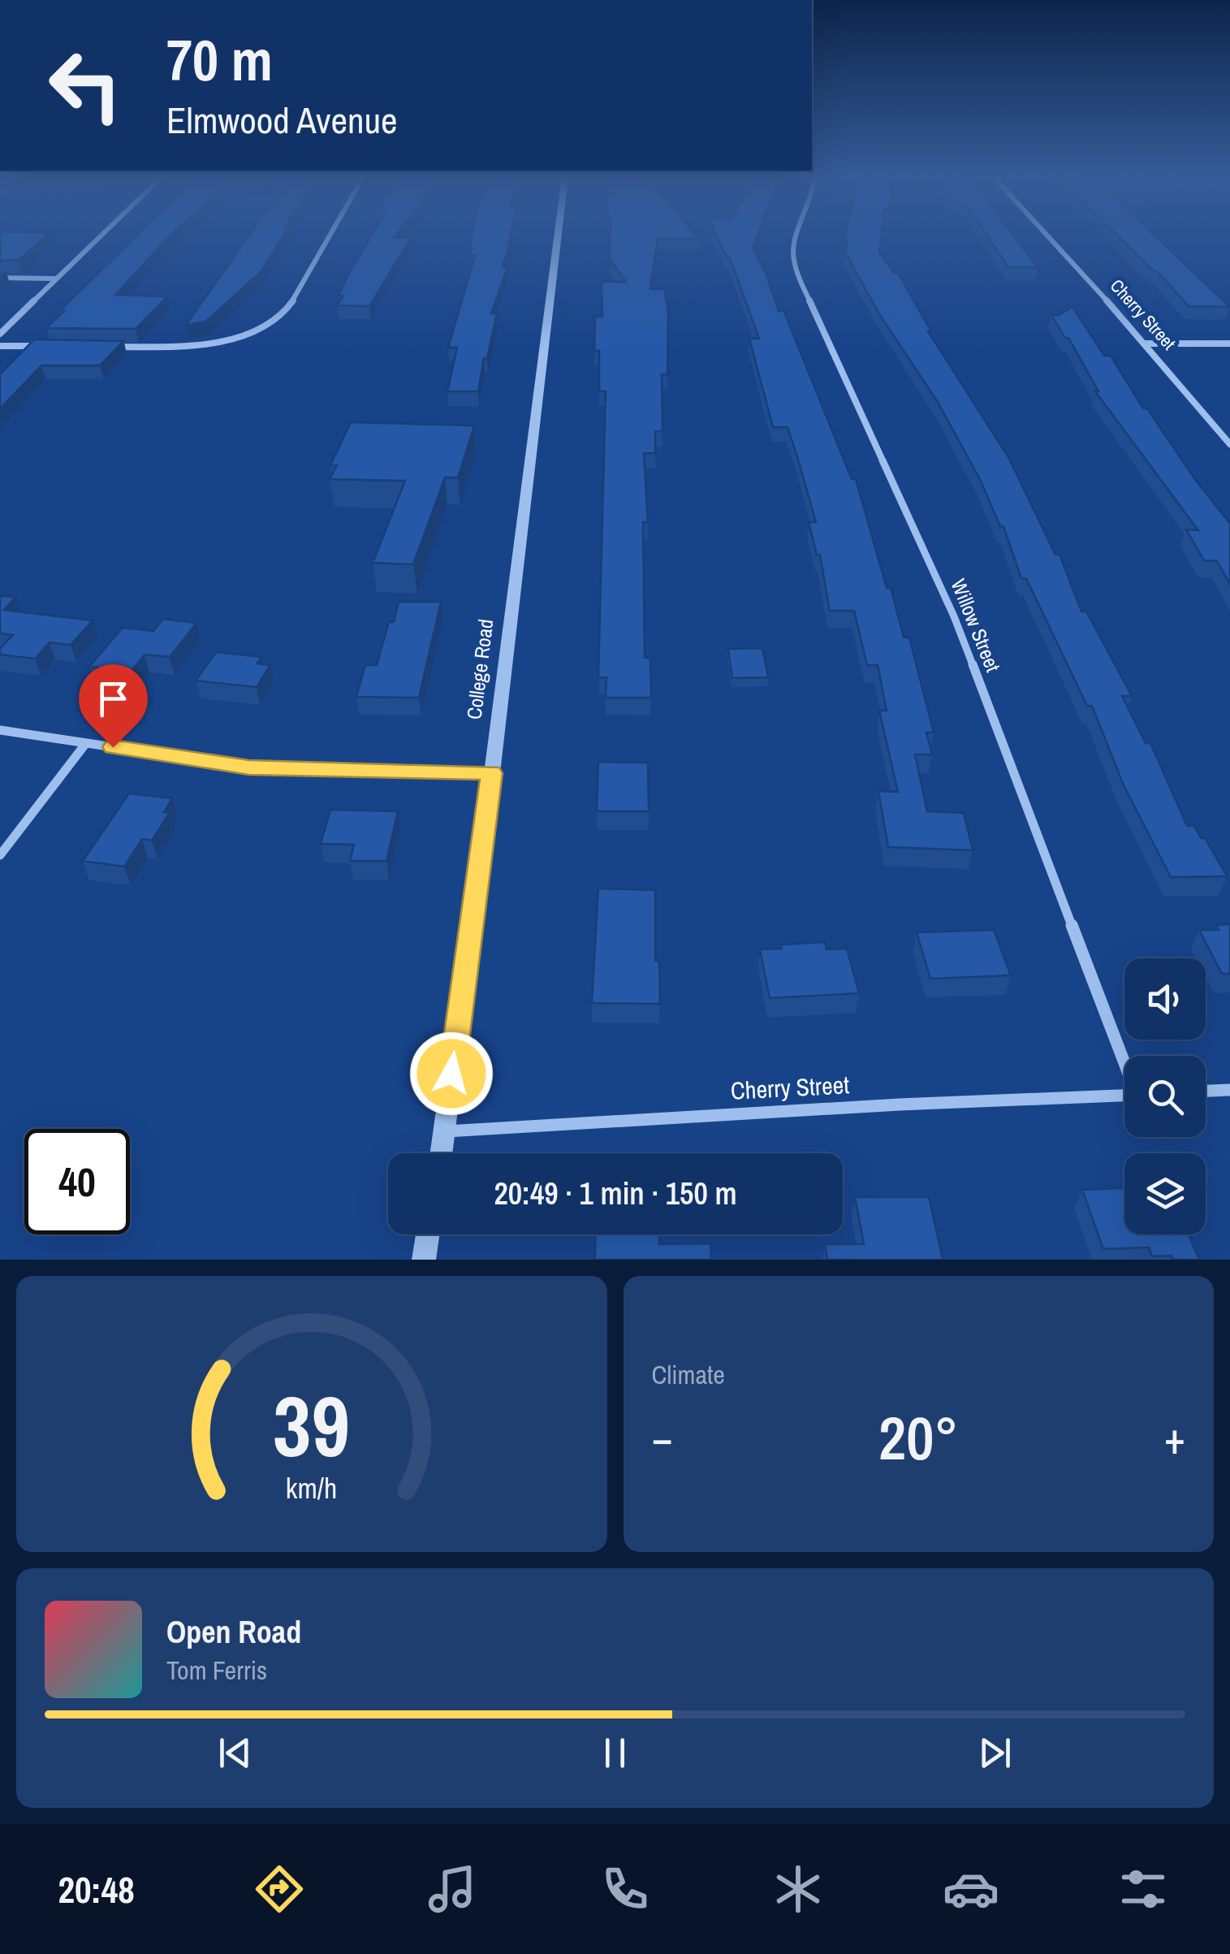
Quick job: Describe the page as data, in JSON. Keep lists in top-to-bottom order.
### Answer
{
  "streets": {
    "street": ["Cherry Street", "Willow Street", "College Road"]
  },
  "crossings": [
    ["Cherry Street", "College Road"]
  ],
  "page": {
    "turn": ["70 m", "Elmwood Avenue"],
    "limit": "40",
    "trip": "20:49 · 1 min · 150 m",
    "tile": "Climate",
    "heat": ["−", "20°", "+"],
    "song": ["Open Road", "Tom Ferris"],
    "tabs": "20:48",
    "gauge": ["39", "km/h"]
  }
}
